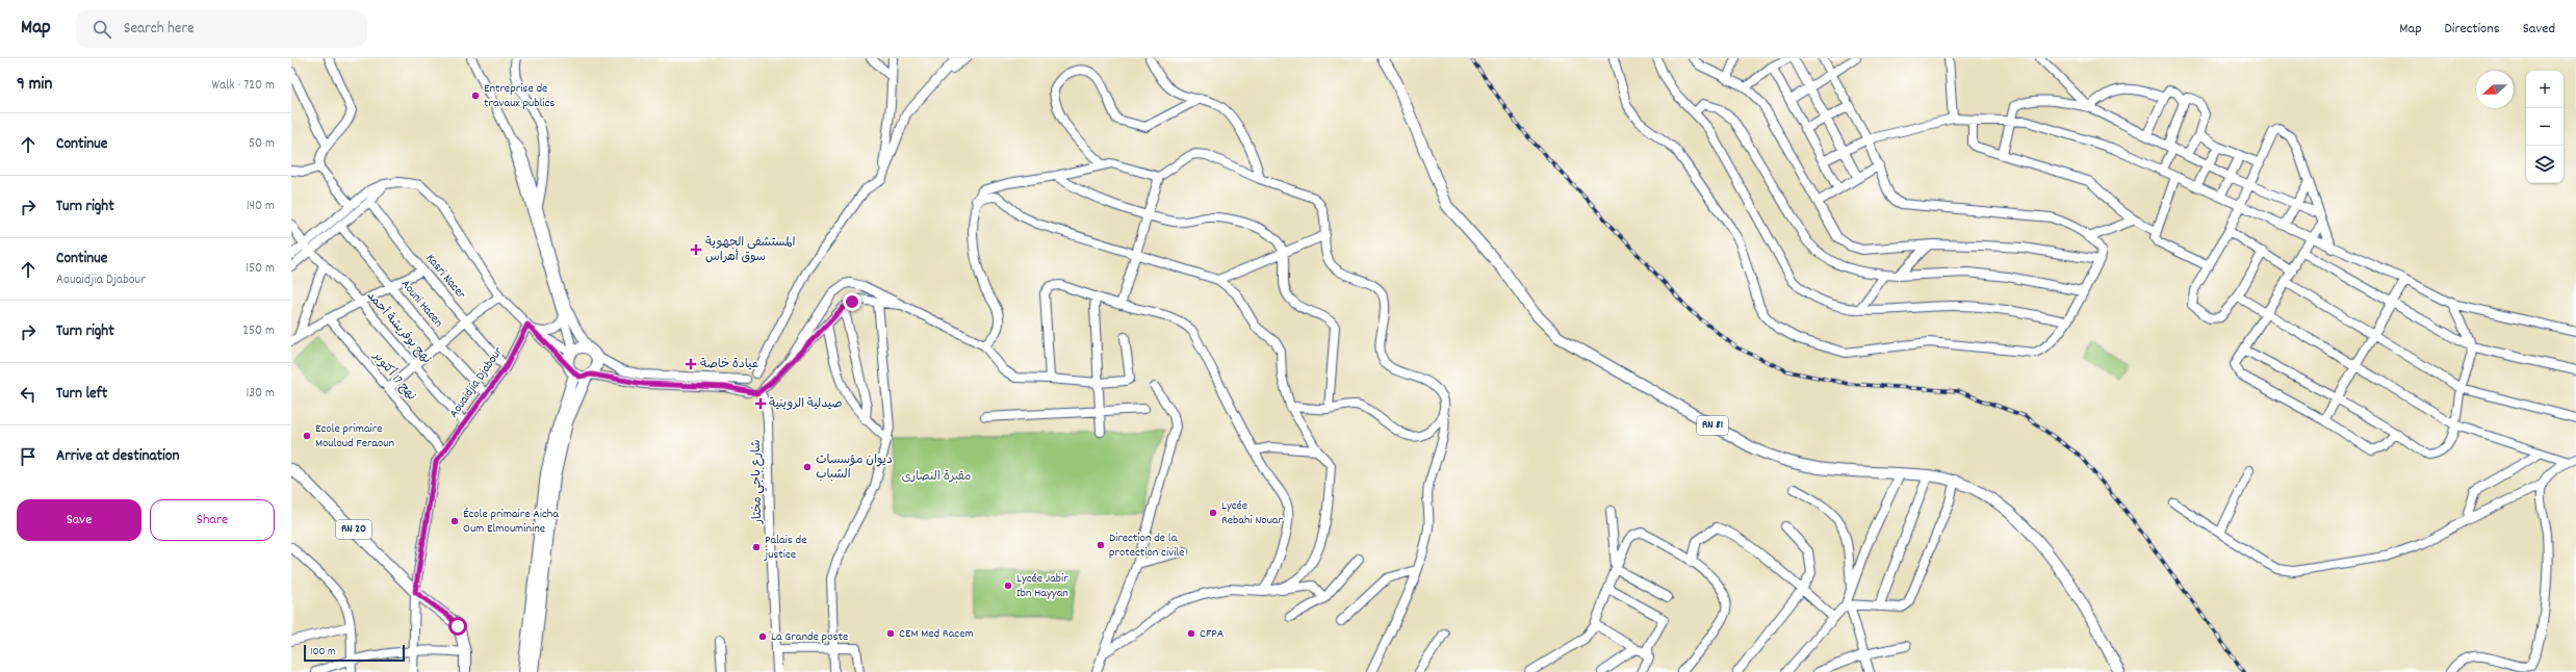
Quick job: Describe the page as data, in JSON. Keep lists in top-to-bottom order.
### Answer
{
  "streets": {
    "main road": ["RN 81", "RN 20"],
    "street": [
      "Kasri Nacer",
      "Aouni Hacen",
      "نهج بوفريشة أحمد",
      "نهج 17 أكتوبر",
      "Aouaidjia Djabour",
      "شارع باجي مختار"
    ]
  },
  "crossings": [
    ["Kasri Nacer", "Aouaidjia Djabour"],
    ["Aouni Hacen", "Aouaidjia Djabour"],
    ["نهج بوفريشة أحمد", "Aouaidjia Djabour"],
    ["نهج 17 أكتوبر", "Aouaidjia Djabour"],
    ["Aouaidjia Djabour", "RN 20"]
  ],
  "parks": ["مقبرة النصارى"],
  "places": {
    "other": [
      "Entreprise de travaux publics",
      "Ecole primaire Mouloud Feraoun",
      "ديوان مؤسسات الشباب",
      "Lycée Rebahi Nouar",
      "École primaire Aicha Oum Elmouminine",
      "Direction de la protection civile",
      "Palais de justice",
      "Lycée Jabir Ibn Hayyan",
      "CEM Med Racem",
      "CFPA",
      "La Grande poste"
    ],
    "health": ["المستشفى الجهوية سوق أهراس", "عيادة خاصة", "صيدلية الروينية"]
  },
  "scale_bar": "100 m",
  "north": "left",
  "page": {
    "header": "Map",
    "search": "Search here",
    "nav": ["Map", "Directions", "Saved"],
    "heading": ["9 min", "Walk · 720 m"],
    "map_buttons": ["+", "−"],
    "list": [
      ["Continue", "50 m"],
      ["Turn right", "140 m"],
      ["Continue", "Aouaidjia Djabour", "150 m"],
      ["Turn right", "250 m"],
      ["Turn left", "130 m"],
      "Arrive at destination"
    ],
    "buttons": ["Save", "Share"],
    "scale": "100 m"
  }
}
